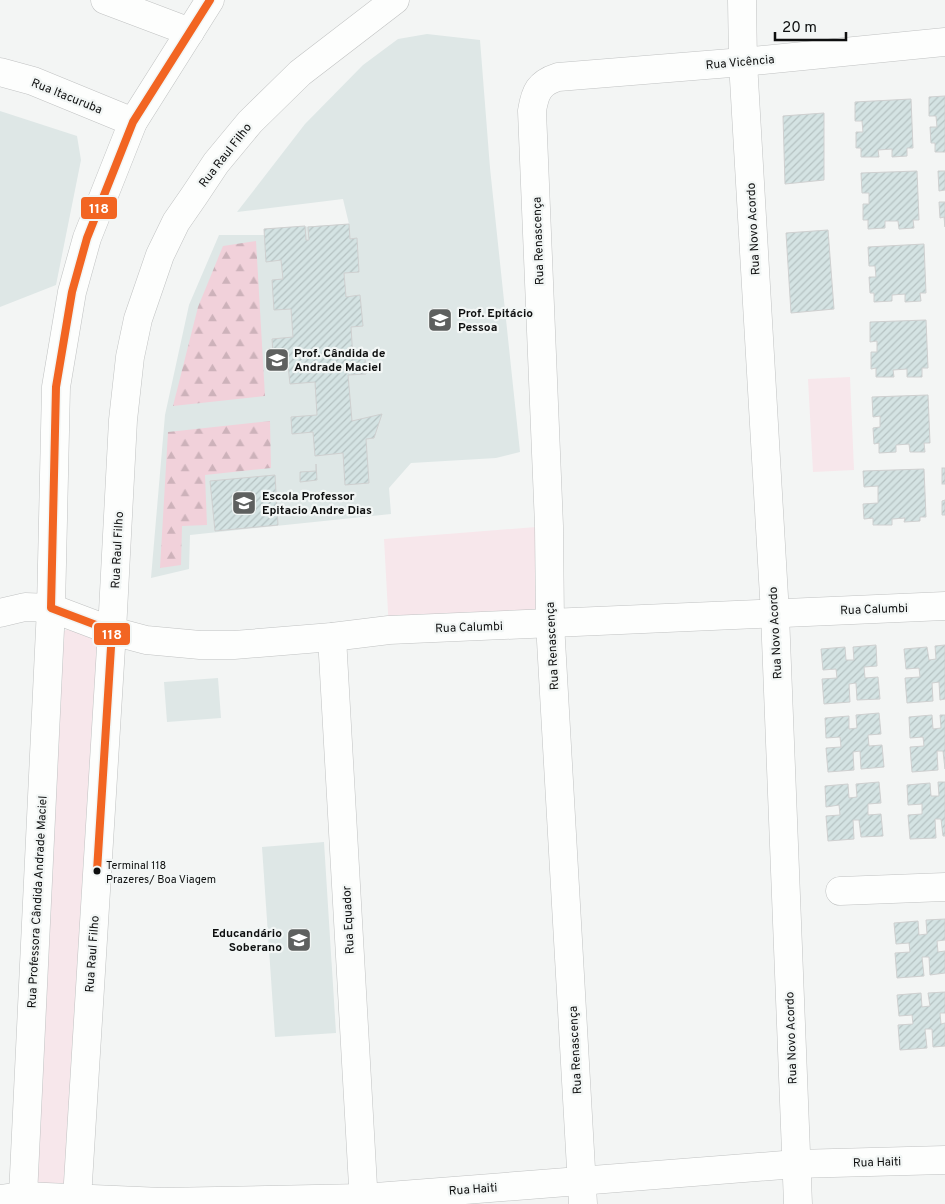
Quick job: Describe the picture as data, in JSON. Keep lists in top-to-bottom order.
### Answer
{
  "streets": {
    "street": [
      "Rua Vicência",
      "Rua Itacuruba",
      "Rua Raul Filho",
      "Rua Novo Acordo",
      "Rua Renascença",
      "Rua Calumbi",
      "Rua Professora Cândida Andrade Maciel",
      "Rua Equador",
      "Rua Haiti"
    ]
  },
  "crossings": [
    ["Rua Vicência", "Rua Novo Acordo"],
    ["Rua Vicência", "Rua Renascença"],
    ["Rua Itacuruba", "Rua Professora Cândida Andrade Maciel"],
    ["Rua Raul Filho", "Rua Calumbi"],
    ["Rua Raul Filho", "Rua Haiti"],
    ["Rua Novo Acordo", "Rua Calumbi"],
    ["Rua Novo Acordo", "Rua Haiti"],
    ["Rua Renascença", "Rua Calumbi"],
    ["Rua Renascença", "Rua Haiti"],
    ["Rua Calumbi", "Rua Professora Cândida Andrade Maciel"],
    ["Rua Calumbi", "Rua Equador"],
    ["Rua Professora Cândida Andrade Maciel", "Rua Haiti"],
    ["Rua Equador", "Rua Haiti"]
  ],
  "places": {
    "school or university": [
      "Prof. Epitácio Pessoa",
      "Prof. Cândida de Andrade Maciel",
      "Escola Professor Epitacio Andre Dias",
      "Educandário Soberano"
    ],
    "other": ["Terminal 118 Prazeres/ Boa Viagem"]
  },
  "lines": ["transit line 118"],
  "scale_bar": "20 m"
}
